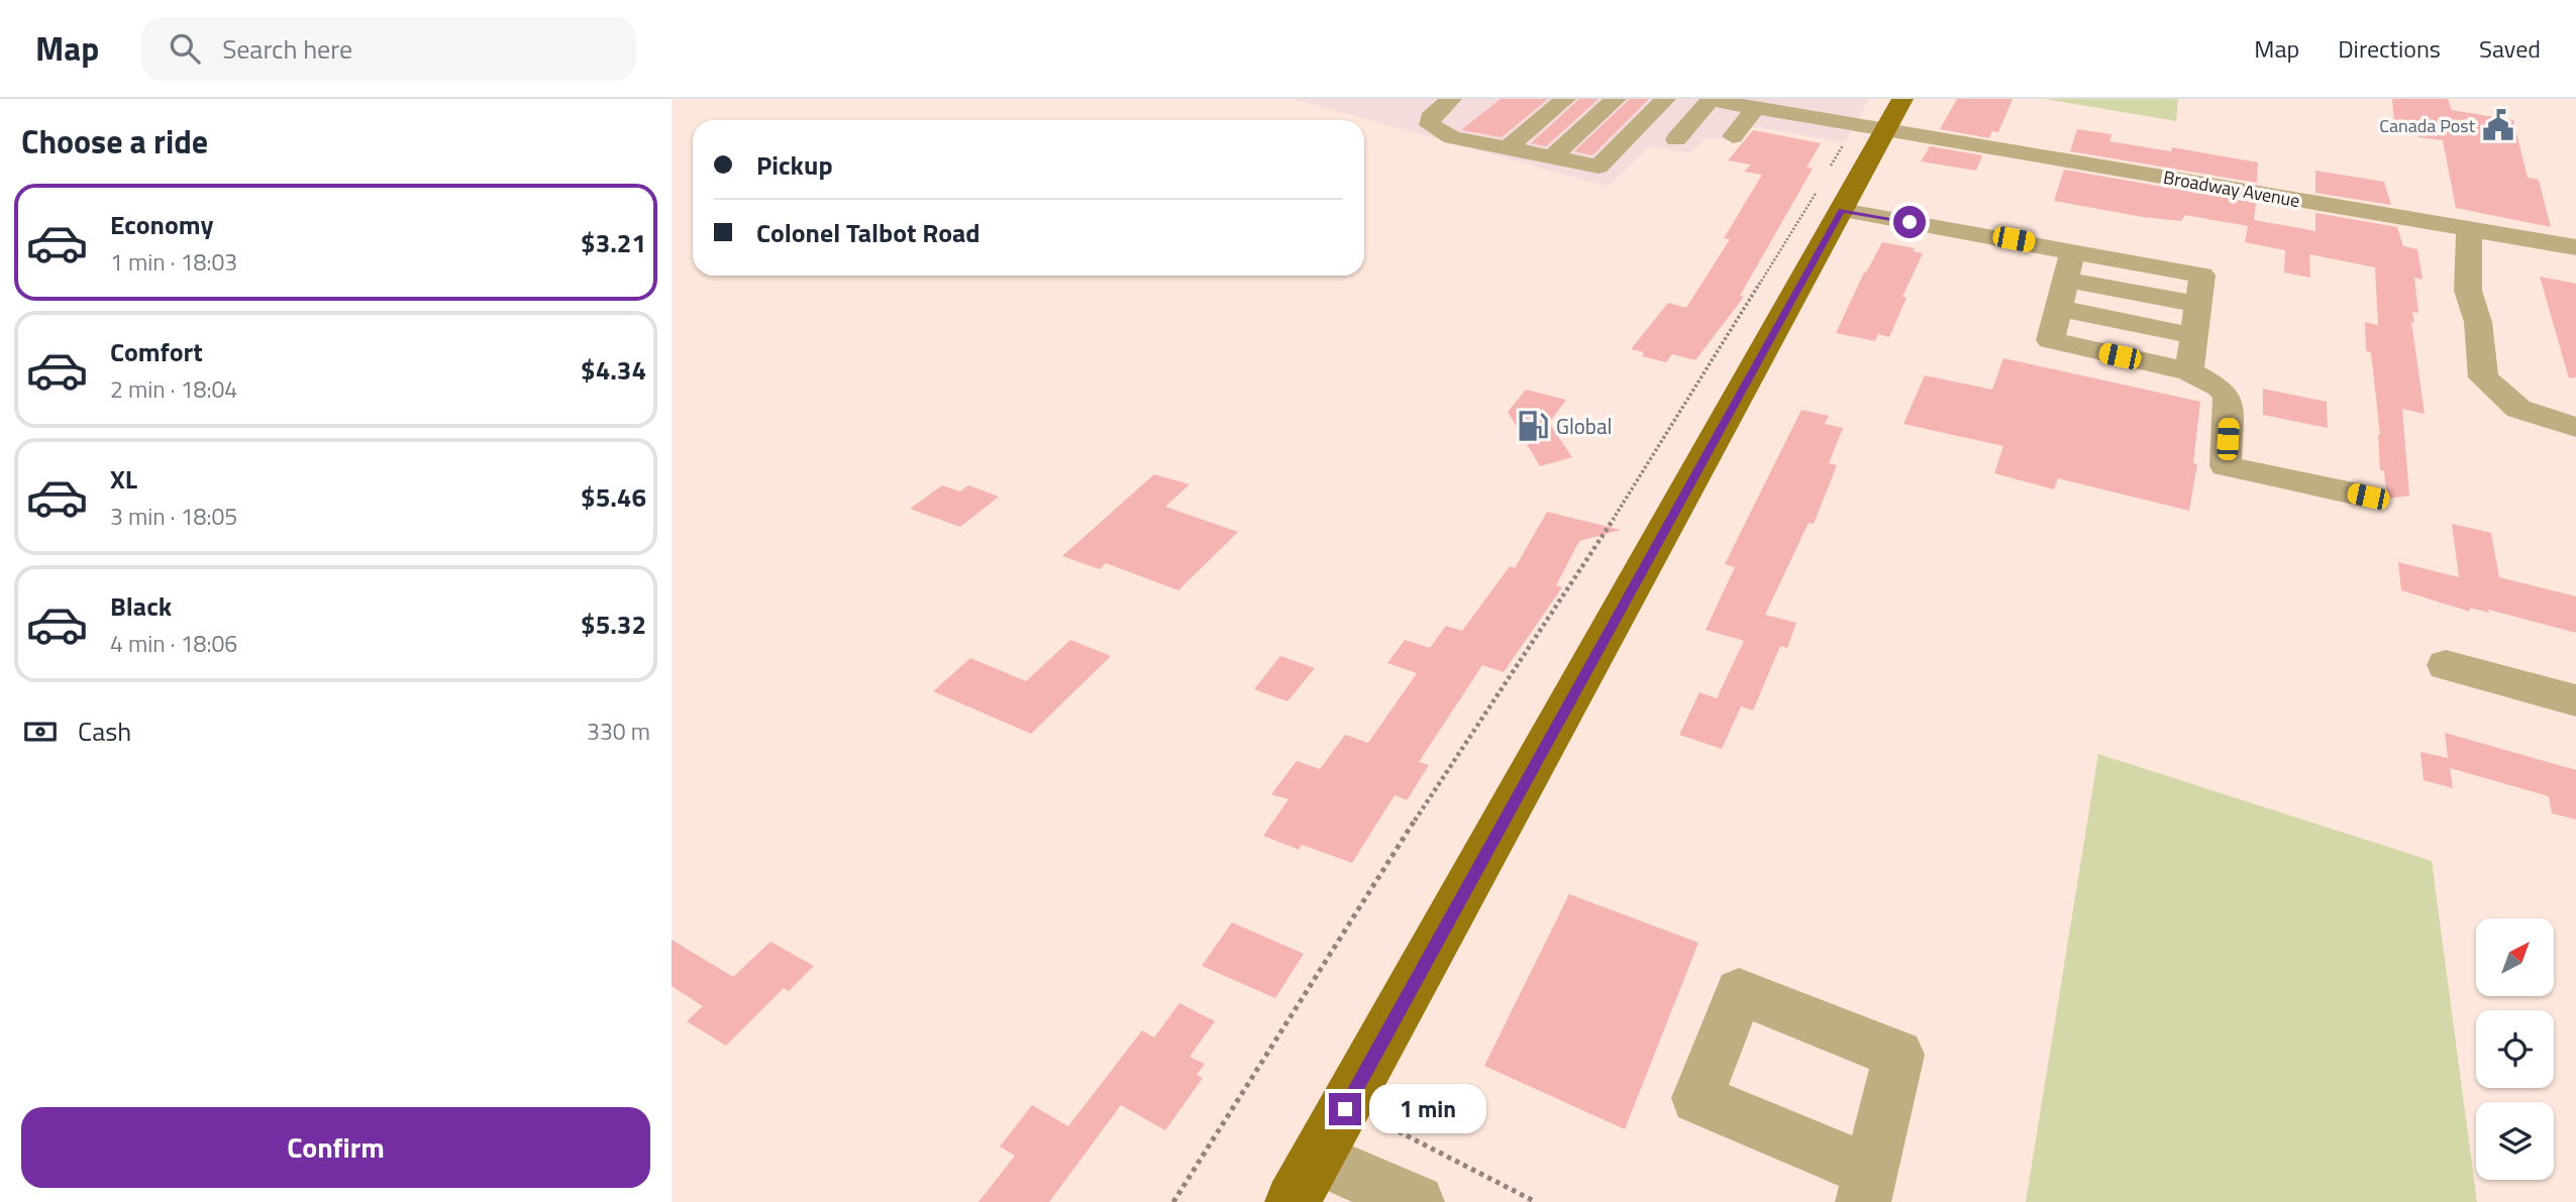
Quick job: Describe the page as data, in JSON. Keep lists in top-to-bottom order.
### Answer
{
  "streets": {
    "street": ["Broadway Avenue"]
  },
  "places": {
    "public building": ["Canada Post"],
    "fuel station": ["Global"]
  },
  "north": "top right",
  "page": {
    "header": "Map",
    "search": "Search here",
    "nav": ["Map", "Directions", "Saved"],
    "heading": "Choose a ride",
    "banner": ["Pickup", "Colonel Talbot Road"],
    "list": [
      {
        "name": "Economy",
        "note": "1 min · 18:03",
        "value": "$3.21"
      },
      {
        "name": "Comfort",
        "note": "2 min · 18:04",
        "value": "$4.34"
      },
      {
        "name": "XL",
        "note": "3 min · 18:05",
        "value": "$5.46"
      },
      {
        "name": "Black",
        "note": "4 min · 18:06",
        "value": "$5.32"
      }
    ],
    "pay": ["Cash", "330 m"],
    "bubble": "1 min",
    "buttons": "Confirm"
  }
}
